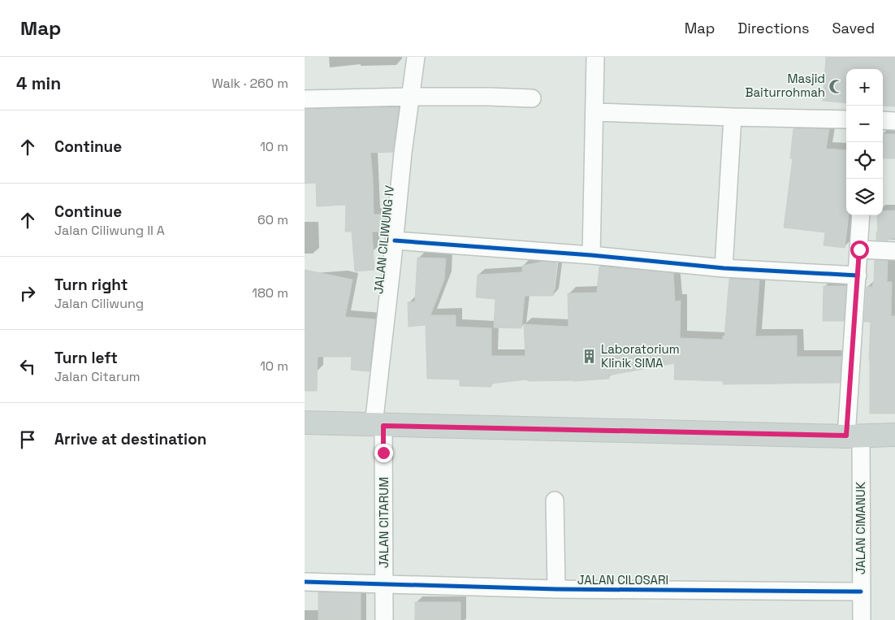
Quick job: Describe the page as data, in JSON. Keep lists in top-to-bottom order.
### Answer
{
  "streets": {
    "street": [
      "JALAN CILIWUNG IV",
      "JALAN CITARUM",
      "JALAN CIMANUK",
      "JALAN CILOSARI"
    ]
  },
  "crossings": [
    ["JALAN CILIWUNG IV", "JALAN CITARUM"],
    ["JALAN CITARUM", "JALAN CILOSARI"],
    ["JALAN CIMANUK", "JALAN CILOSARI"]
  ],
  "places": {
    "mosque": ["Masjid Baiturrohmah"],
    "building": ["Laboratorium Klinik SIMA"]
  },
  "page": {
    "header": "Map",
    "nav": ["Map", "Directions", "Saved"],
    "heading": ["4 min", "Walk · 260 m"],
    "map_buttons": ["+", "−"],
    "list": [
      ["Continue", "10 m"],
      ["Continue", "Jalan Ciliwung II A", "60 m"],
      ["Turn right", "Jalan Ciliwung", "180 m"],
      ["Turn left", "Jalan Citarum", "10 m"],
      "Arrive at destination"
    ]
  }
}
